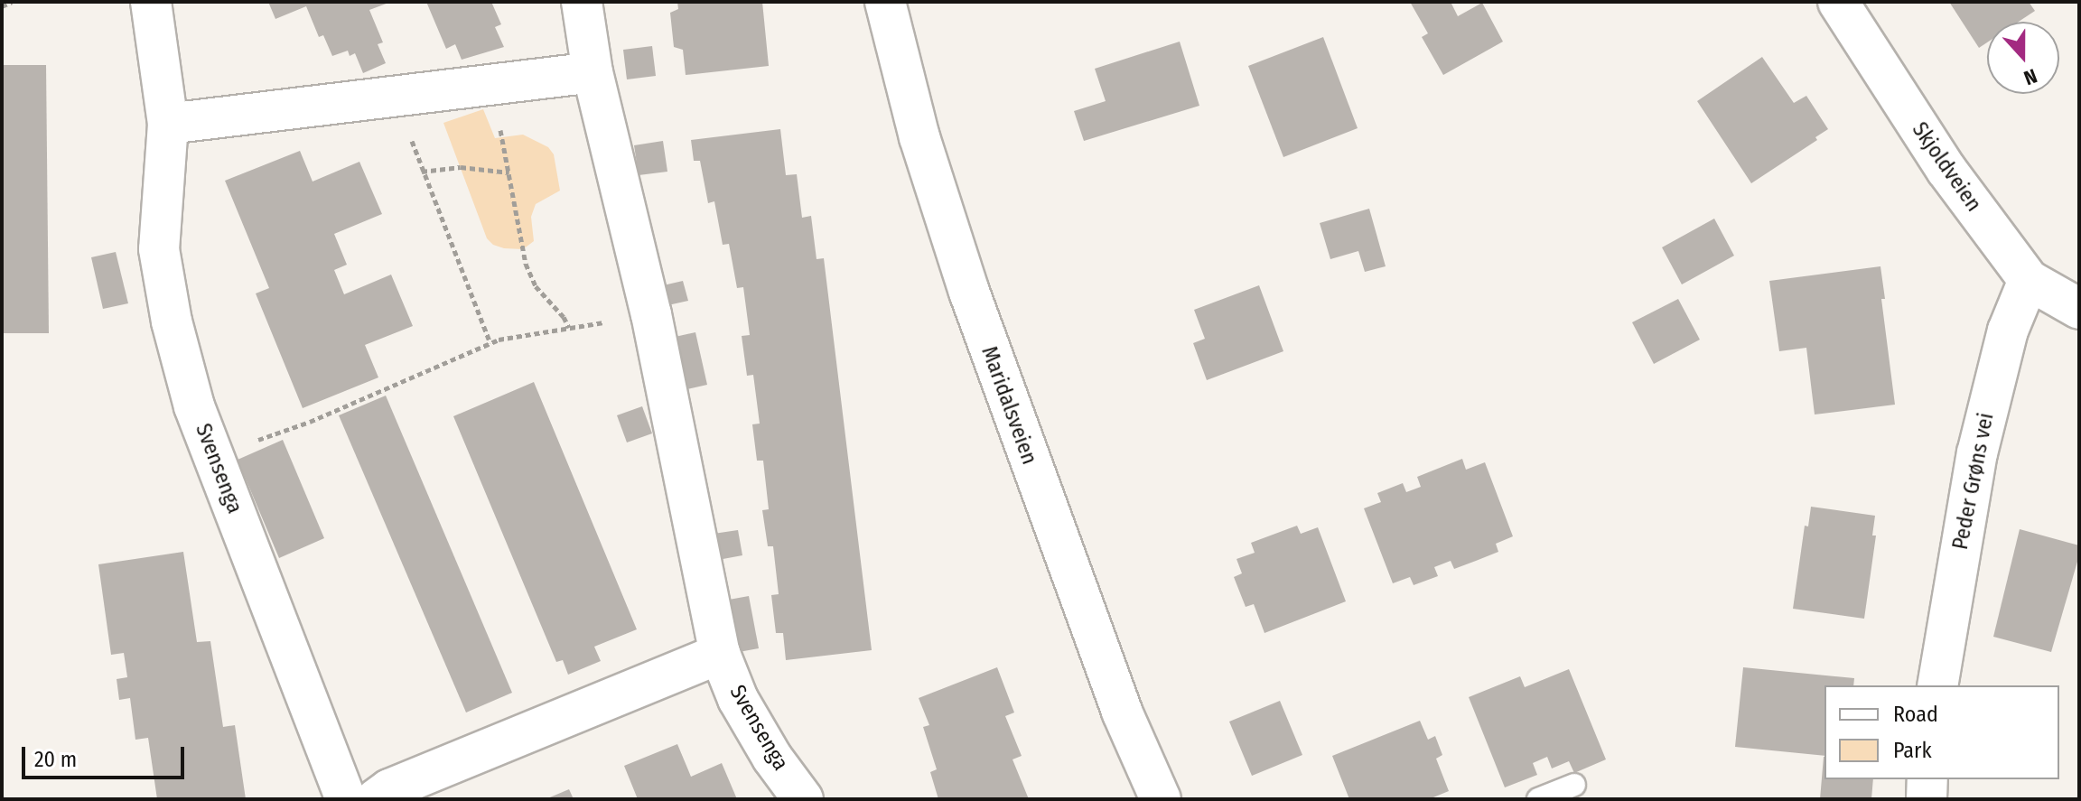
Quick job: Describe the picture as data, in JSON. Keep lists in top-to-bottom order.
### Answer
{
  "streets": {
    "street": [
      "Skjoldveien",
      "Maridalsveien",
      "Svensenga",
      "Peder Grøns vei"
    ]
  },
  "crossings": [
    ["Skjoldveien", "Peder Grøns vei"]
  ],
  "legend": ["Road", "Park"],
  "scale_bar": "20 m",
  "north": "bottom"
}
